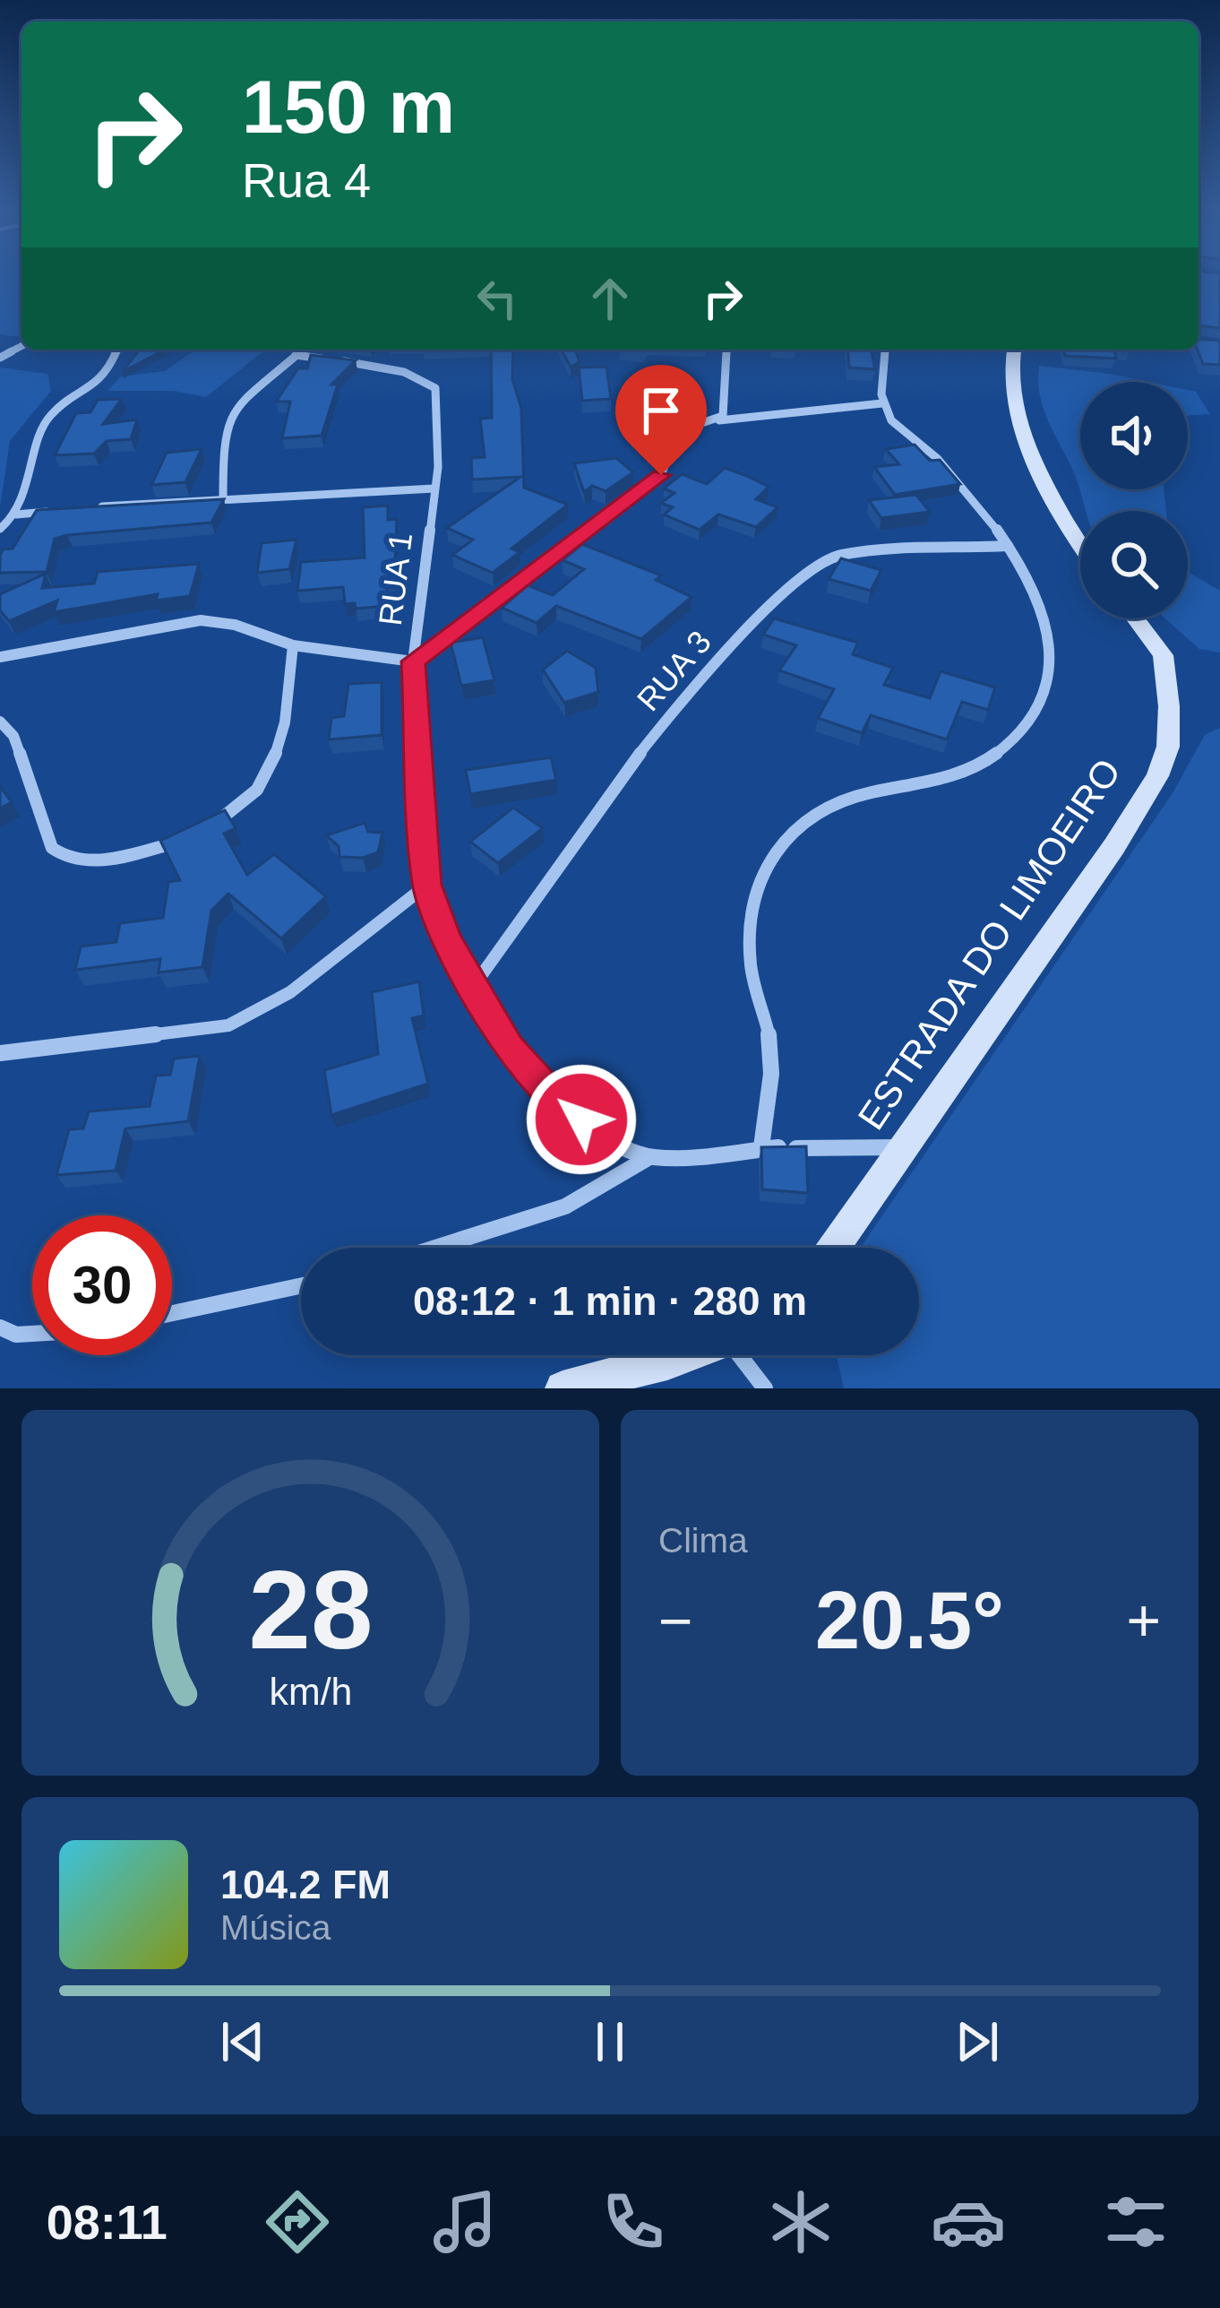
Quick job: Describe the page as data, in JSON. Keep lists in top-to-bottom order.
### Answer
{
  "streets": {
    "street": ["RUA 1", "RUA 3", "ESTRADA DO LIMOEIRO"]
  },
  "crossings": [
    ["RUA 1", "RUA 3"],
    ["RUA 1", "ESTRADA DO LIMOEIRO"]
  ],
  "page": {
    "turn": ["150 m", "Rua 4"],
    "limit": "30",
    "trip": "08:12 · 1 min · 280 m",
    "tile": "Clima",
    "heat": ["−", "20.5°", "+"],
    "song": ["104.2 FM", "Música"],
    "tabs": "08:11",
    "gauge": ["28", "km/h"]
  }
}
